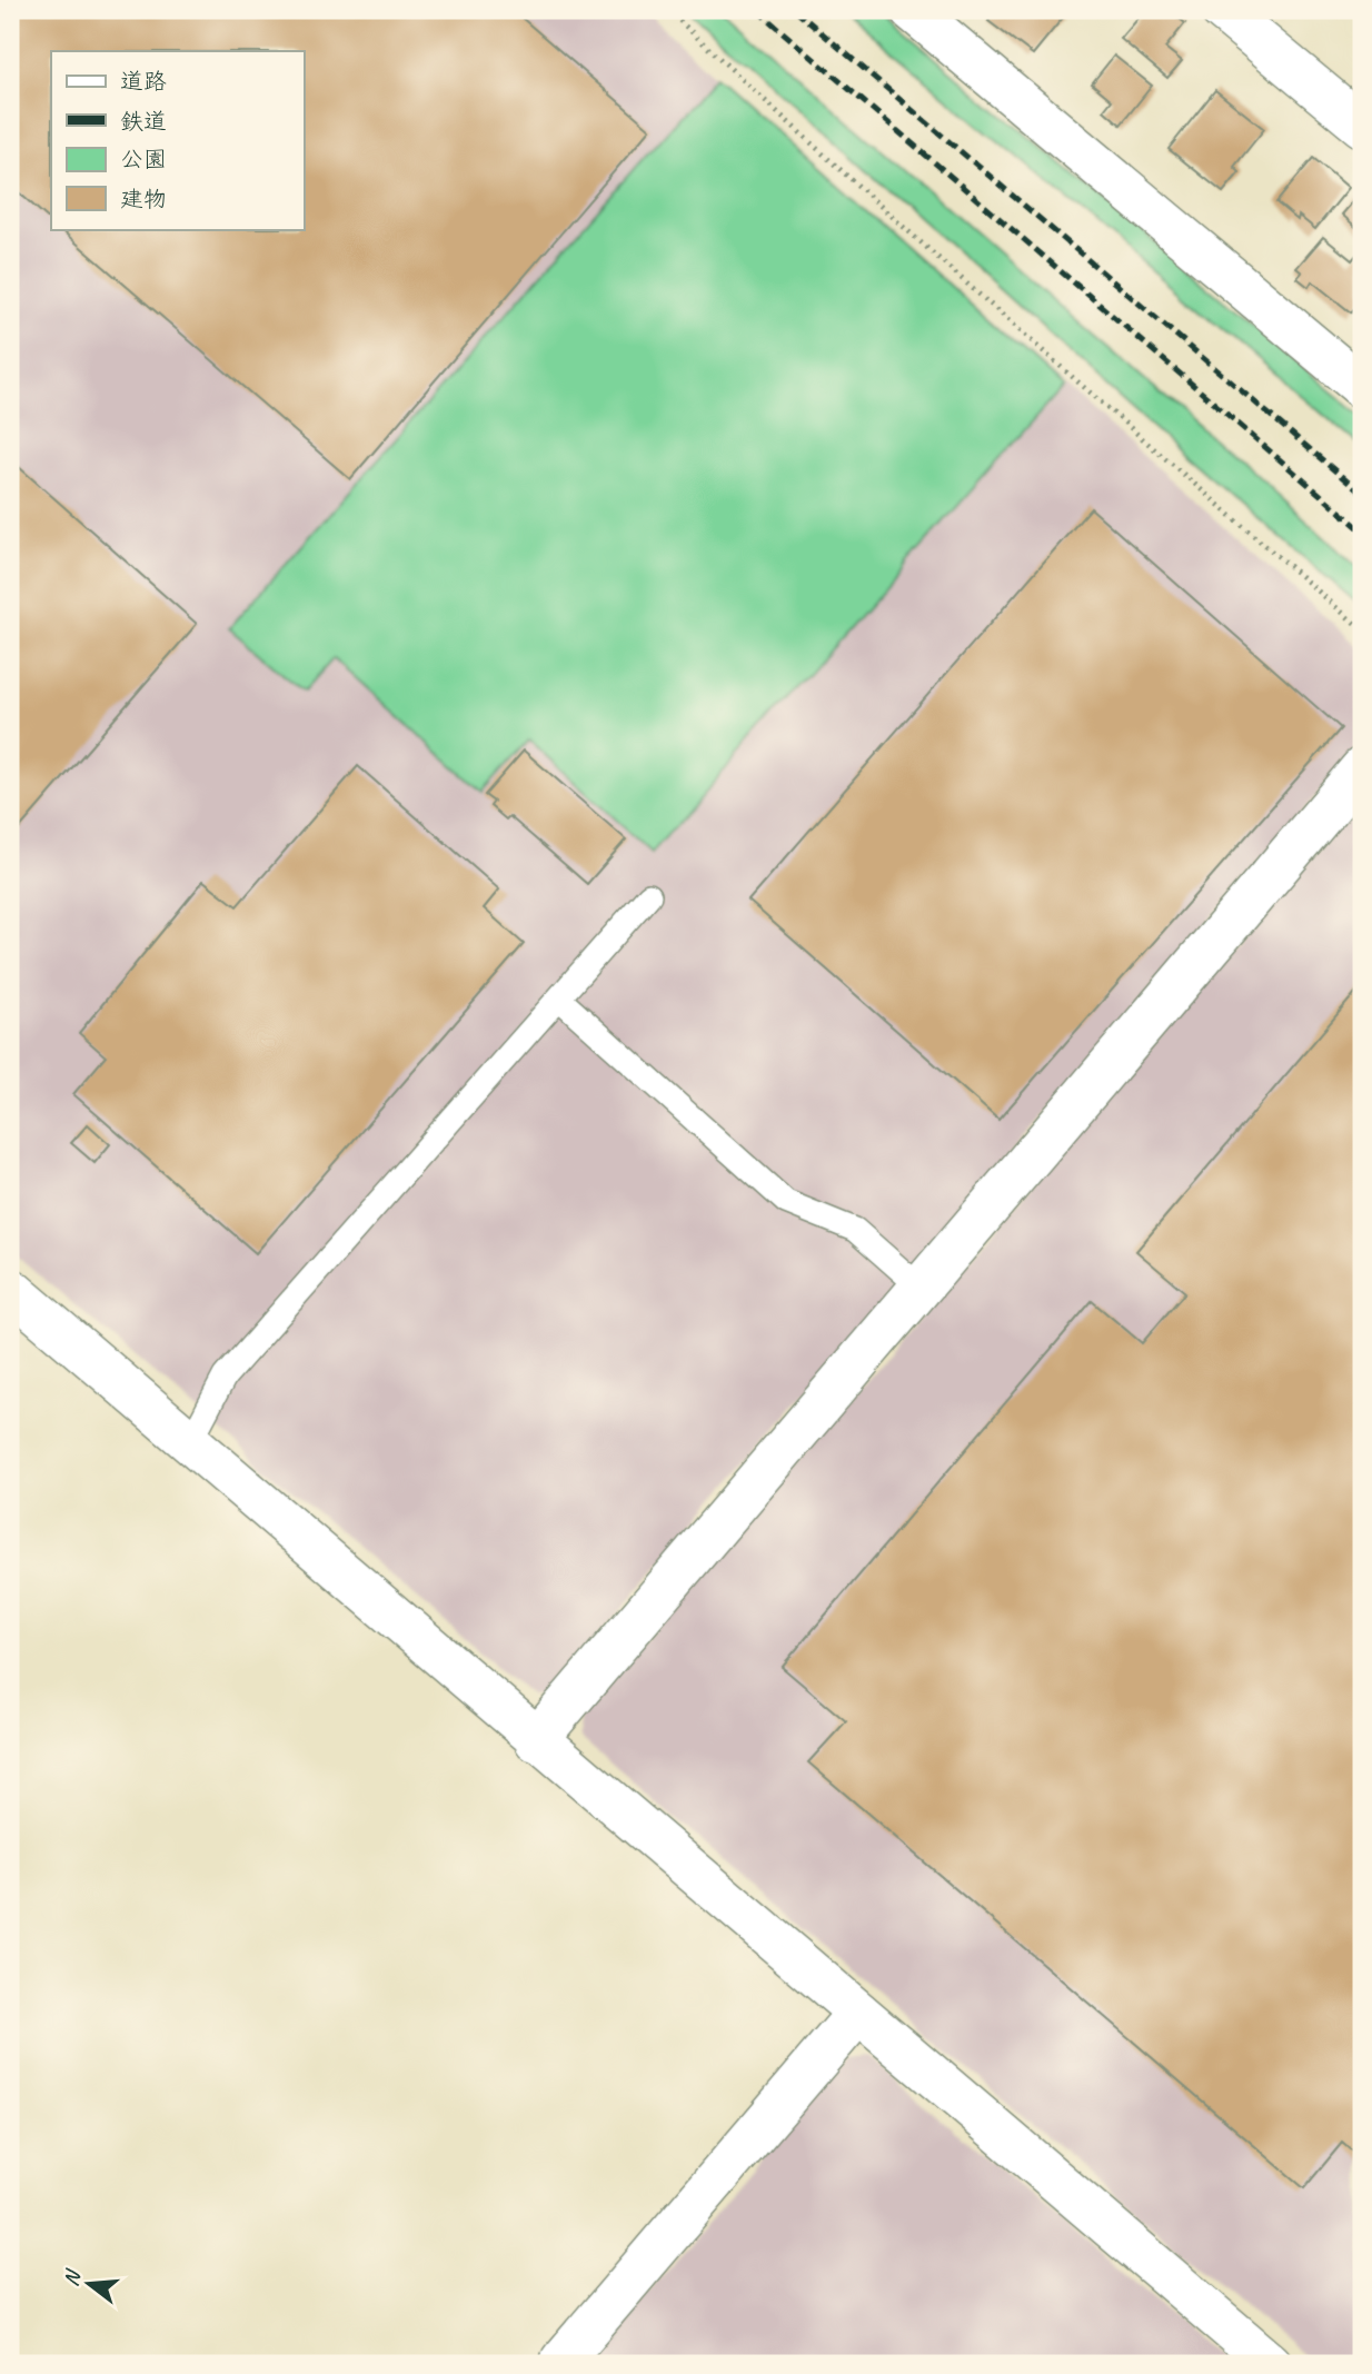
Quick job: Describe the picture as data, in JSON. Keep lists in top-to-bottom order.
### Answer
{
  "legend": [
    "道路",
    "鉄道",
    "公園",
    "建物"
  ],
  "north": "left"
}
